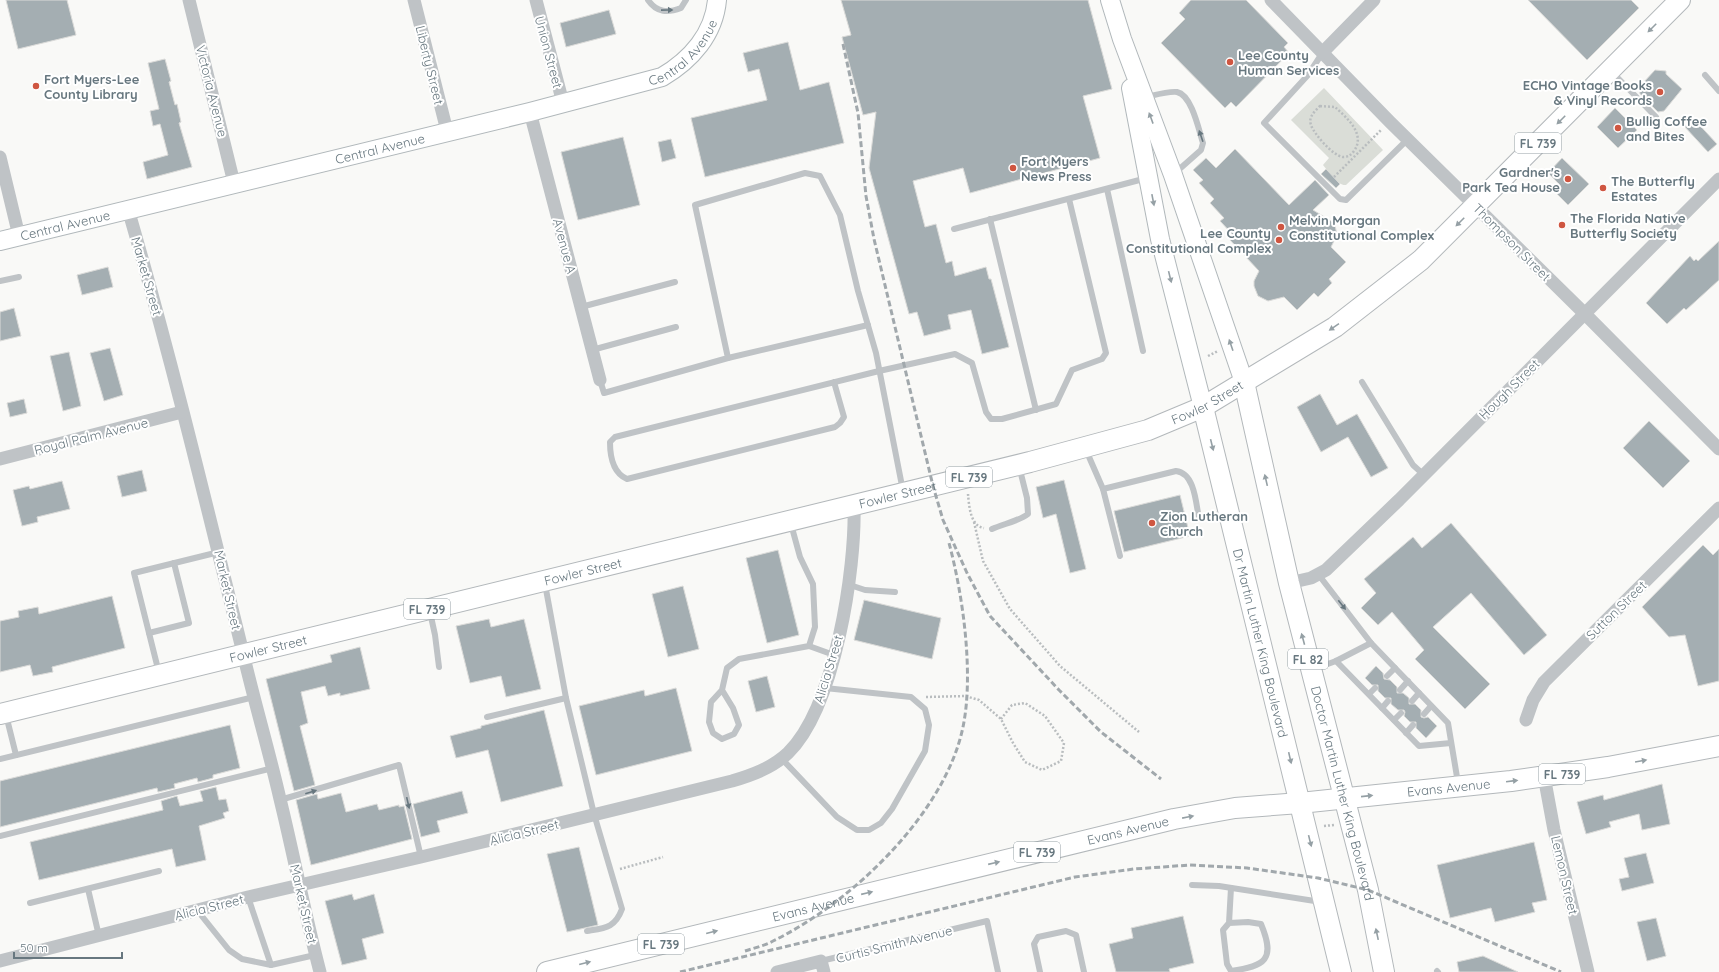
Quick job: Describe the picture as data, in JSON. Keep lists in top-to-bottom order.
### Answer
{
  "streets": {
    "main road": [
      "Central Avenue",
      "FL 739",
      "Fowler Street",
      "Dr Martin Luther King Boulevard",
      "FL 82",
      "Evans Avenue",
      "Doctor Martin Luther King Boulevard"
    ],
    "street": [
      "Union Street",
      "Liberty Street",
      "Victoria Avenue",
      "Thompson Street",
      "Avenue A",
      "Market Street",
      "Hough Street",
      "Royal Palm Avenue",
      "Sutton Street",
      "Alicia Street",
      "Lemon Street",
      "Curtis Smith Avenue"
    ]
  },
  "crossings": [
    ["Central Avenue", "Union Street"],
    ["Central Avenue", "Liberty Street"],
    ["Central Avenue", "Victoria Avenue"],
    ["Central Avenue", "Avenue A"],
    ["Central Avenue", "Market Street"],
    ["Thompson Street", "Hough Street"],
    ["Thompson Street", "Fowler Street"],
    ["Market Street", "Fowler Street"],
    ["Market Street", "Royal Palm Avenue"],
    ["Market Street", "Alicia Street"],
    ["Hough Street", "Doctor Martin Luther King Boulevard"],
    ["Fowler Street", "Dr Martin Luther King Boulevard"],
    ["Fowler Street", "Alicia Street"],
    ["Fowler Street", "Doctor Martin Luther King Boulevard"],
    ["Dr Martin Luther King Boulevard", "FL 82"],
    ["Dr Martin Luther King Boulevard", "Evans Avenue"],
    ["Dr Martin Luther King Boulevard", "Doctor Martin Luther King Boulevard"],
    ["FL 82", "Evans Avenue"],
    ["Evans Avenue", "Doctor Martin Luther King Boulevard"],
    ["Evans Avenue", "Lemon Street"]
  ],
  "one_way": ["Evans Avenue"],
  "places": [
    "Lee County Human Services",
    "Fort Myers-Lee County Library",
    "ECHO Vintage Books & Vinyl Records",
    "Bullig Coffee and Bites",
    "Fort Myers News Press",
    "Gardner's Park Tea House",
    "The Butterfly Estates",
    "The Florida Native Butterfly Society",
    "Melvin Morgan Constitutional Complex",
    "Lee County Constitutional Complex",
    "Zion Lutheran Church"
  ],
  "scale_bar": "50 m"
}
